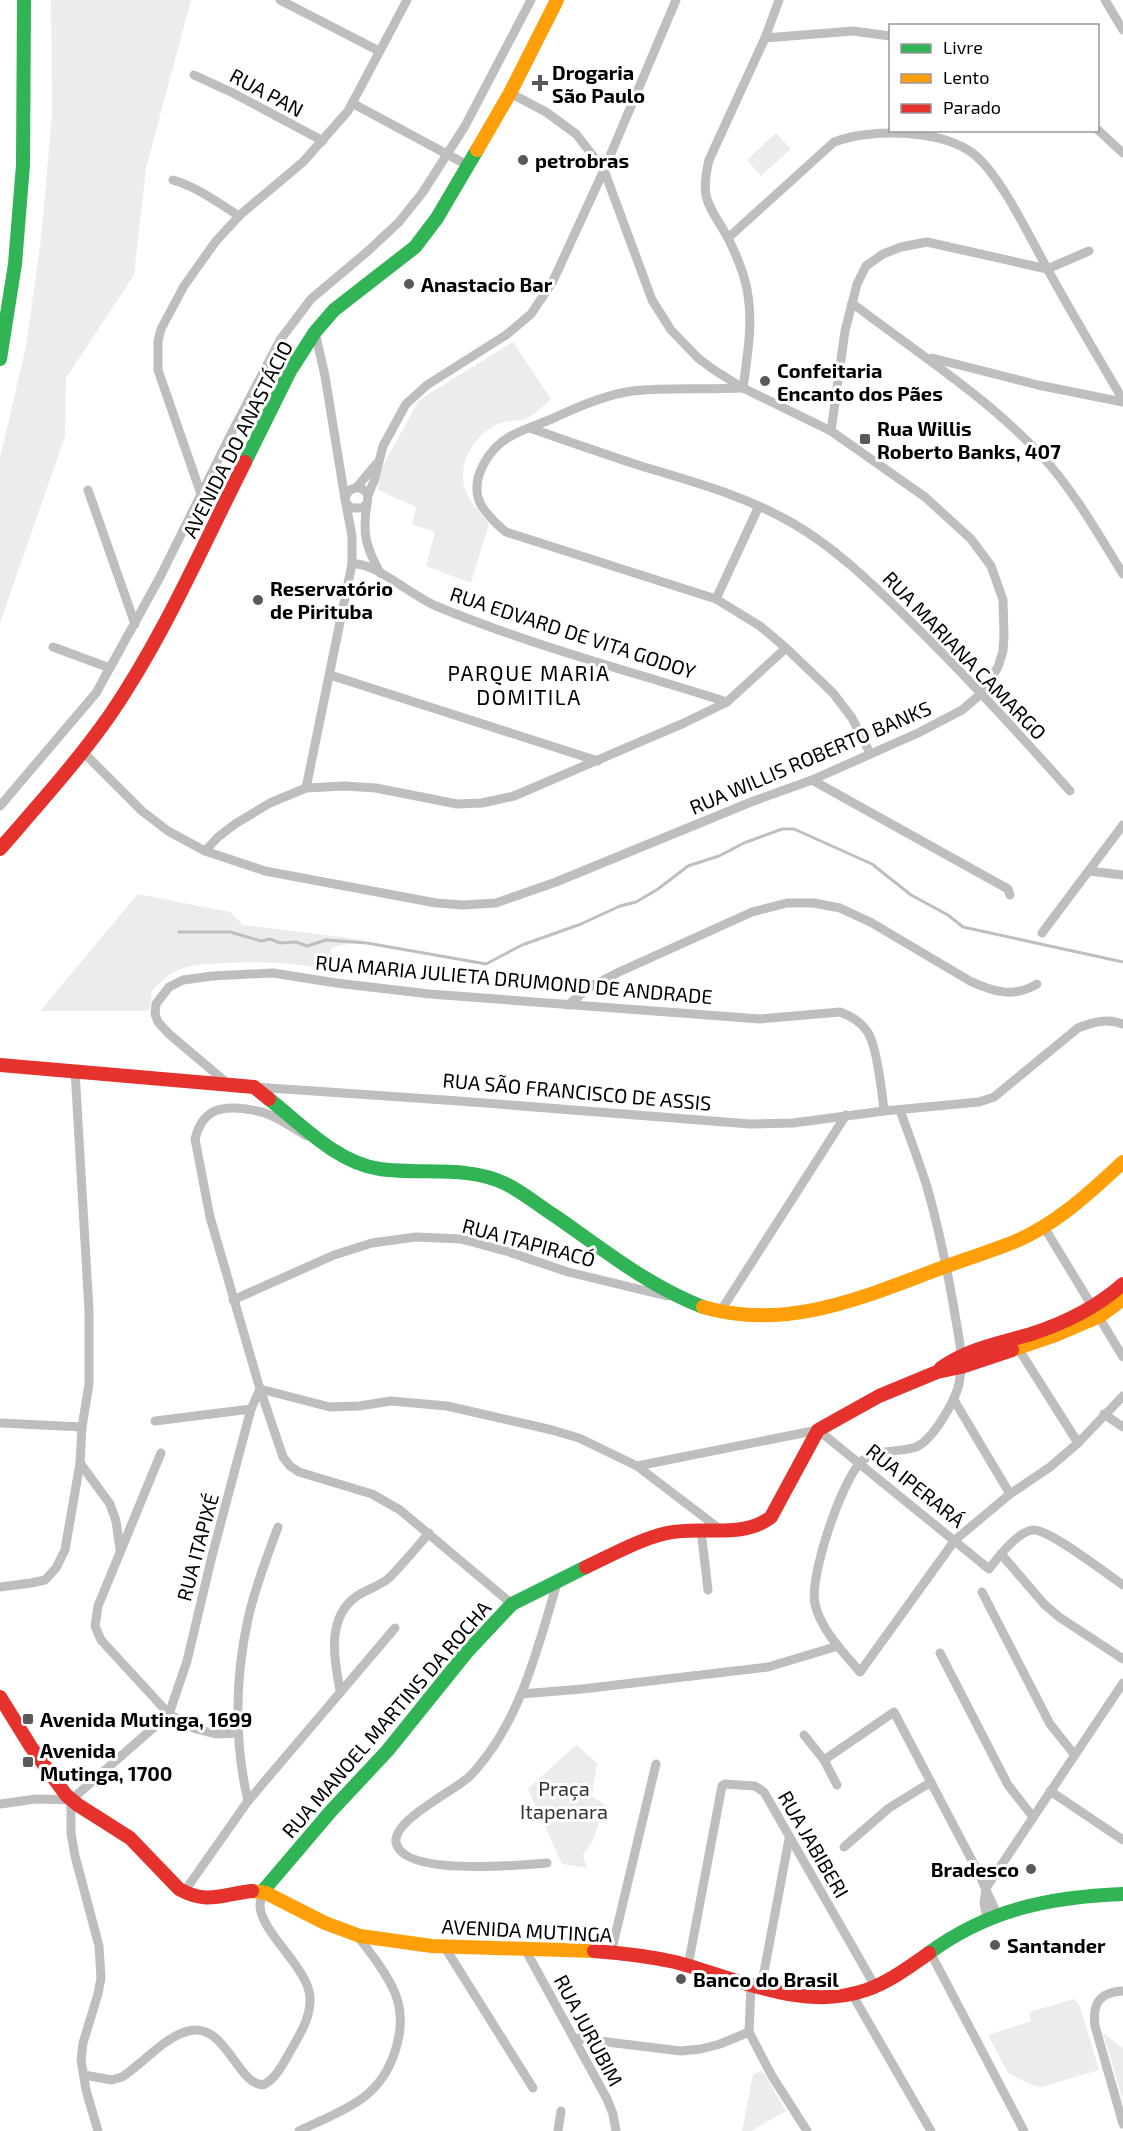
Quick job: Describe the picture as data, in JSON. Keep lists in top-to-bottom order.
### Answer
{
  "streets": {
    "main road": [
      "AVENIDA DO ANASTÁCIO",
      "RUA SÃO FRANCISCO DE ASSIS",
      "RUA MANOEL MARTINS DA ROCHA",
      "AVENIDA MUTINGA"
    ],
    "street": [
      "RUA PAN",
      "RUA EDVARD DE VITA GODOY",
      "RUA MARIANA CAMARGO",
      "RUA WILLIS ROBERTO BANKS",
      "RUA MARIA JULIETA DRUMOND DE ANDRADE",
      "RUA ITAPIRACÓ",
      "RUA IPERARÁ",
      "RUA ITAPIXÉ",
      "RUA JABIBERI",
      "RUA JURUBIM"
    ]
  },
  "crossings": [
    ["AVENIDA DO ANASTÁCIO", "RUA WILLIS ROBERTO BANKS"],
    ["RUA MARIANA CAMARGO", "RUA WILLIS ROBERTO BANKS"],
    ["RUA MARIA JULIETA DRUMOND DE ANDRADE", "RUA SÃO FRANCISCO DE ASSIS"],
    ["RUA IPERARÁ", "RUA MANOEL MARTINS DA ROCHA"],
    ["RUA MANOEL MARTINS DA ROCHA", "AVENIDA MUTINGA"],
    ["RUA JABIBERI", "AVENIDA MUTINGA"],
    ["AVENIDA MUTINGA", "RUA JURUBIM"]
  ],
  "districts": ["PARQUE MARIA DOMITILA"],
  "parks": ["Praça Itapenara"],
  "places": {
    "health": ["Drogaria São Paulo"],
    "other": [
      "petrobras",
      "Anastacio Bar",
      "Confeitaria Encanto dos Pães",
      "Reservatório de Pirituba",
      "Bradesco",
      "Santander",
      "Banco do Brasil"
    ],
    "transit": ["Rua Willis Roberto Banks, 407", "Avenida Mutinga, 1699", "Avenida Mutinga, 1700"]
  },
  "legend": ["Livre", "Lento", "Parado"]
}
